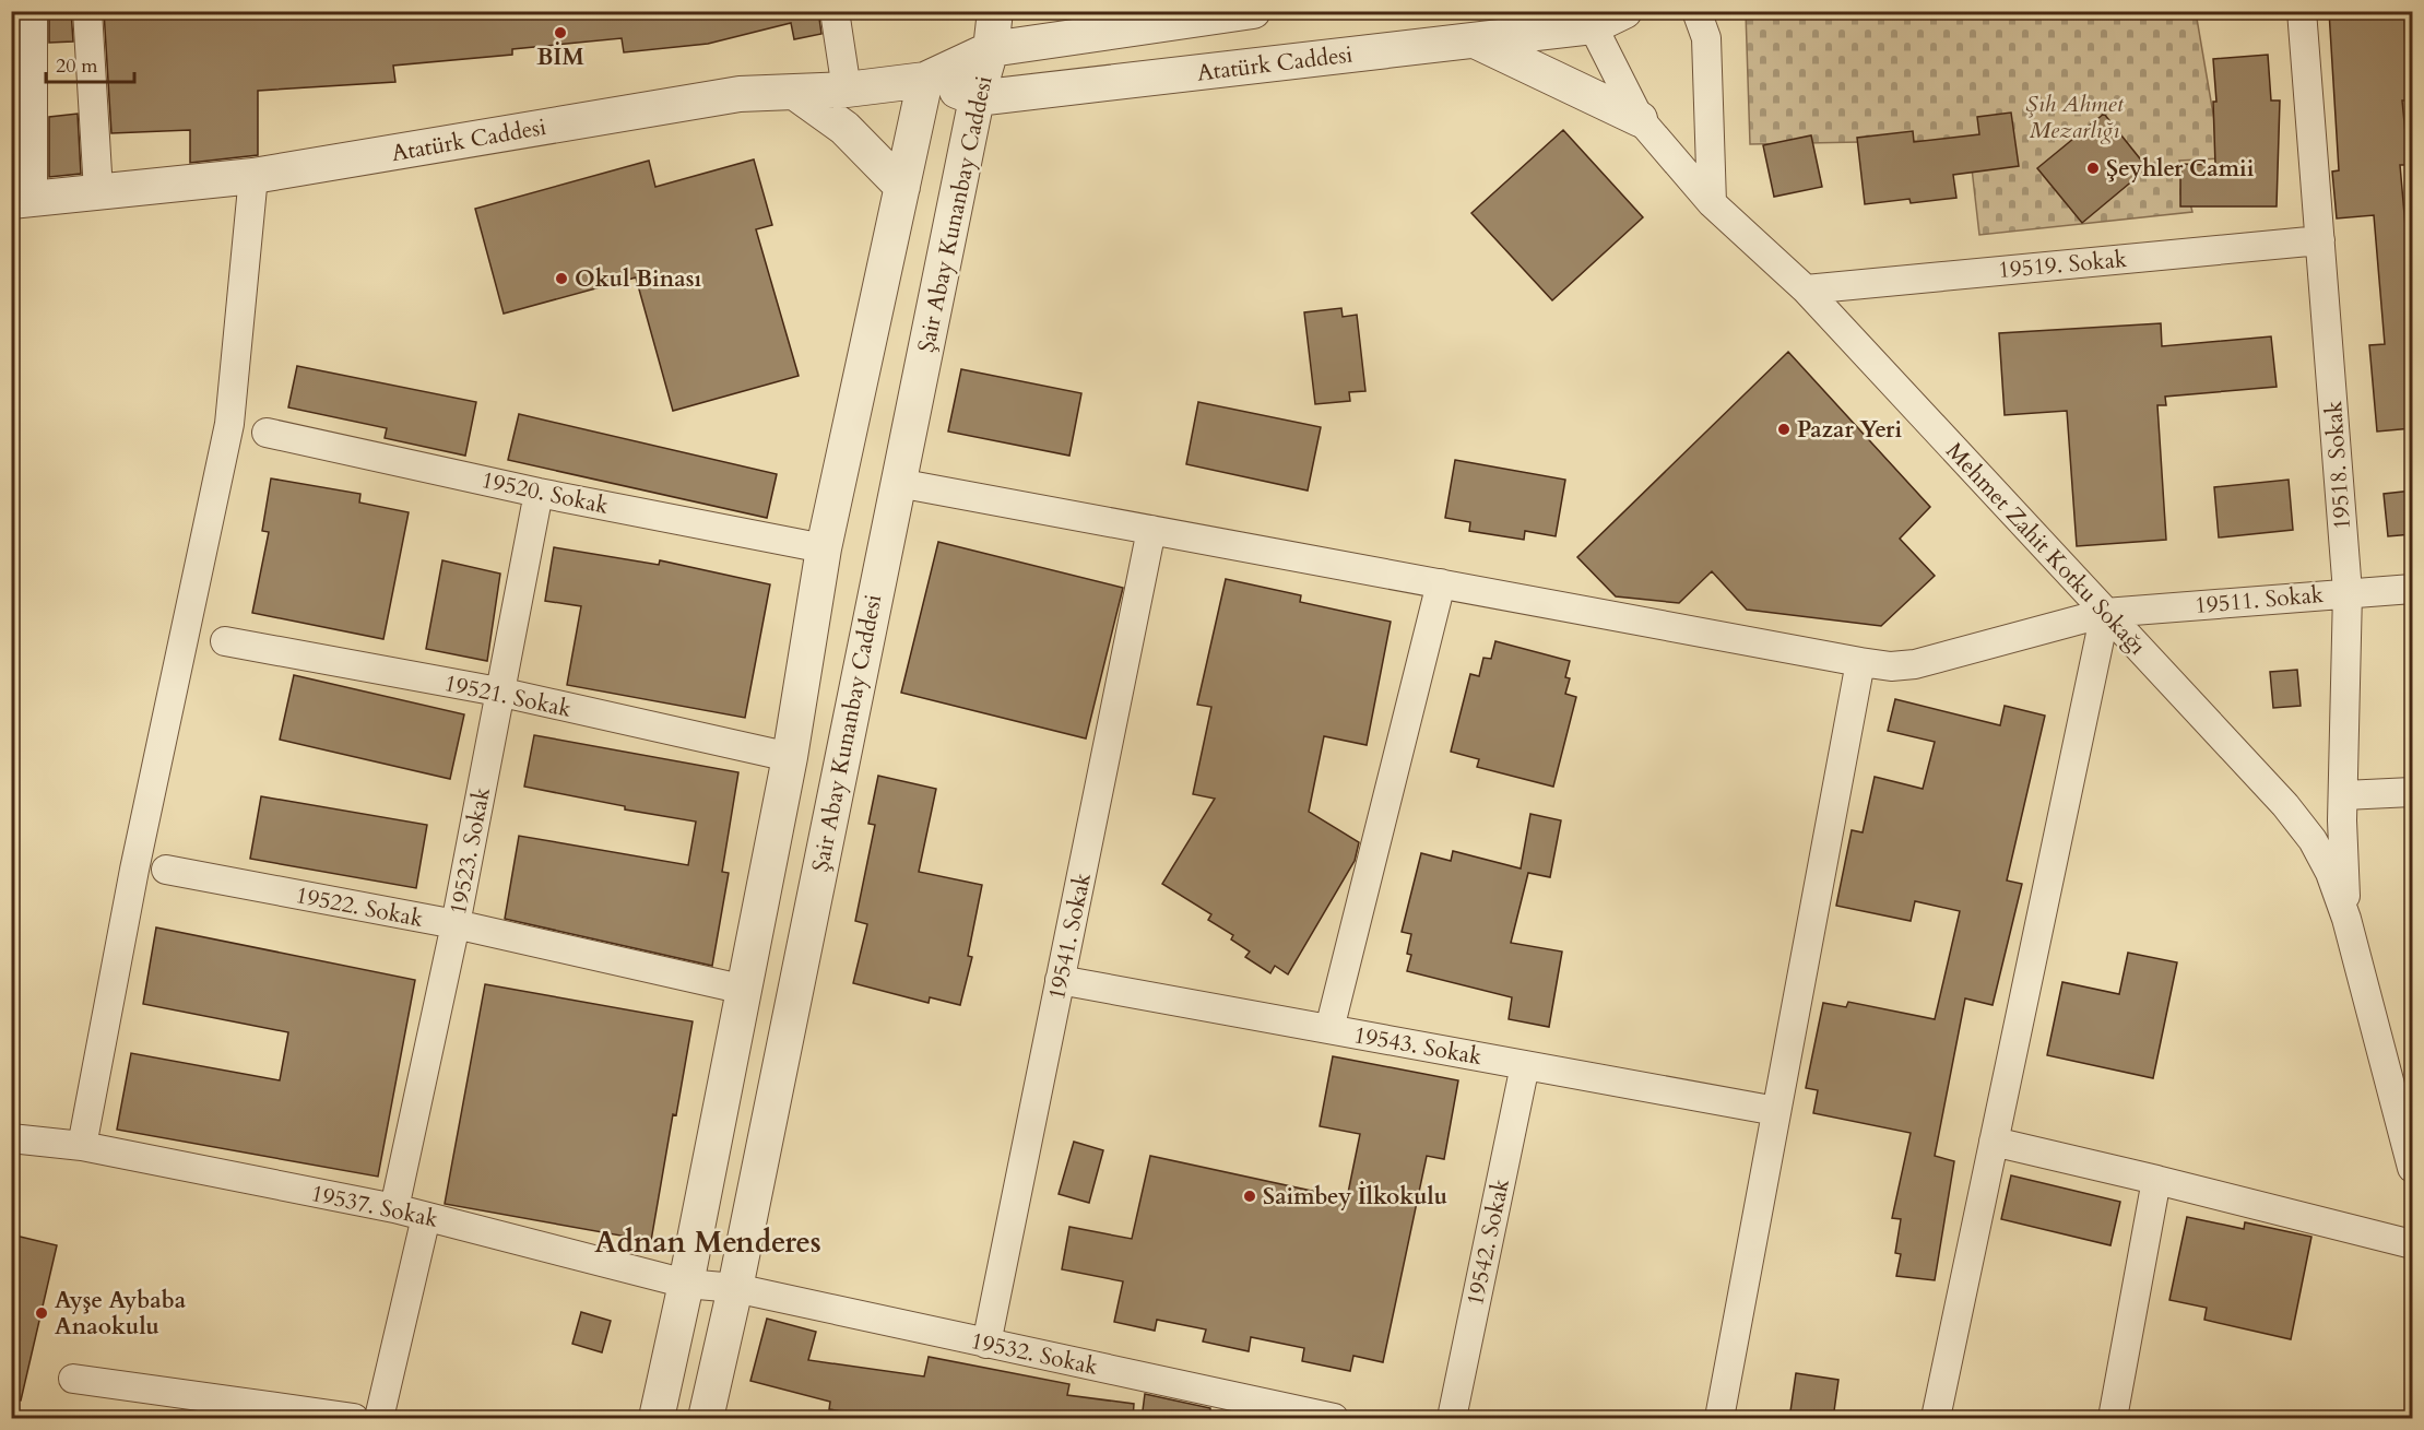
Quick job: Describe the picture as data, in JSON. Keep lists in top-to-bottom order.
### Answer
{
  "streets": {
    "street": [
      "Atatürk Caddesi",
      "Şair Abay Kunanbay Caddesi",
      "19519. Sokak",
      "19518. Sokak",
      "19520. Sokak",
      "Mehmet Zahit Kotku Sokağı",
      "19511. Sokak",
      "19521. Sokak",
      "19523. Sokak",
      "19522. Sokak",
      "19541. Sokak",
      "19543. Sokak",
      "19537. Sokak",
      "19542. Sokak",
      "19532. Sokak"
    ]
  },
  "crossings": [
    ["Atatürk Caddesi", "Şair Abay Kunanbay Caddesi"],
    ["Atatürk Caddesi", "Mehmet Zahit Kotku Sokağı"],
    ["Şair Abay Kunanbay Caddesi", "19511. Sokak"],
    ["Şair Abay Kunanbay Caddesi", "19537. Sokak"],
    ["Şair Abay Kunanbay Caddesi", "19532. Sokak"],
    ["19519. Sokak", "19518. Sokak"],
    ["19519. Sokak", "Mehmet Zahit Kotku Sokağı"],
    ["19518. Sokak", "Mehmet Zahit Kotku Sokağı"],
    ["19518. Sokak", "19511. Sokak"],
    ["19520. Sokak", "19523. Sokak"],
    ["Mehmet Zahit Kotku Sokağı", "19511. Sokak"],
    ["19511. Sokak", "19541. Sokak"],
    ["19521. Sokak", "19523. Sokak"],
    ["19523. Sokak", "19522. Sokak"],
    ["19523. Sokak", "19537. Sokak"],
    ["19541. Sokak", "19543. Sokak"],
    ["19541. Sokak", "19532. Sokak"],
    ["19543. Sokak", "19542. Sokak"],
    ["19537. Sokak", "19532. Sokak"]
  ],
  "districts": ["Adnan Menderes"],
  "parks": ["Şıh Ahmet Mezarlığı"],
  "places": [
    "BİM",
    "Şeyhler Camii",
    "Okul Binası",
    "Pazar Yeri",
    "Saimbey İlkokulu",
    "Ayşe Aybaba Anaokulu"
  ],
  "scale_bar": "20 m"
}
